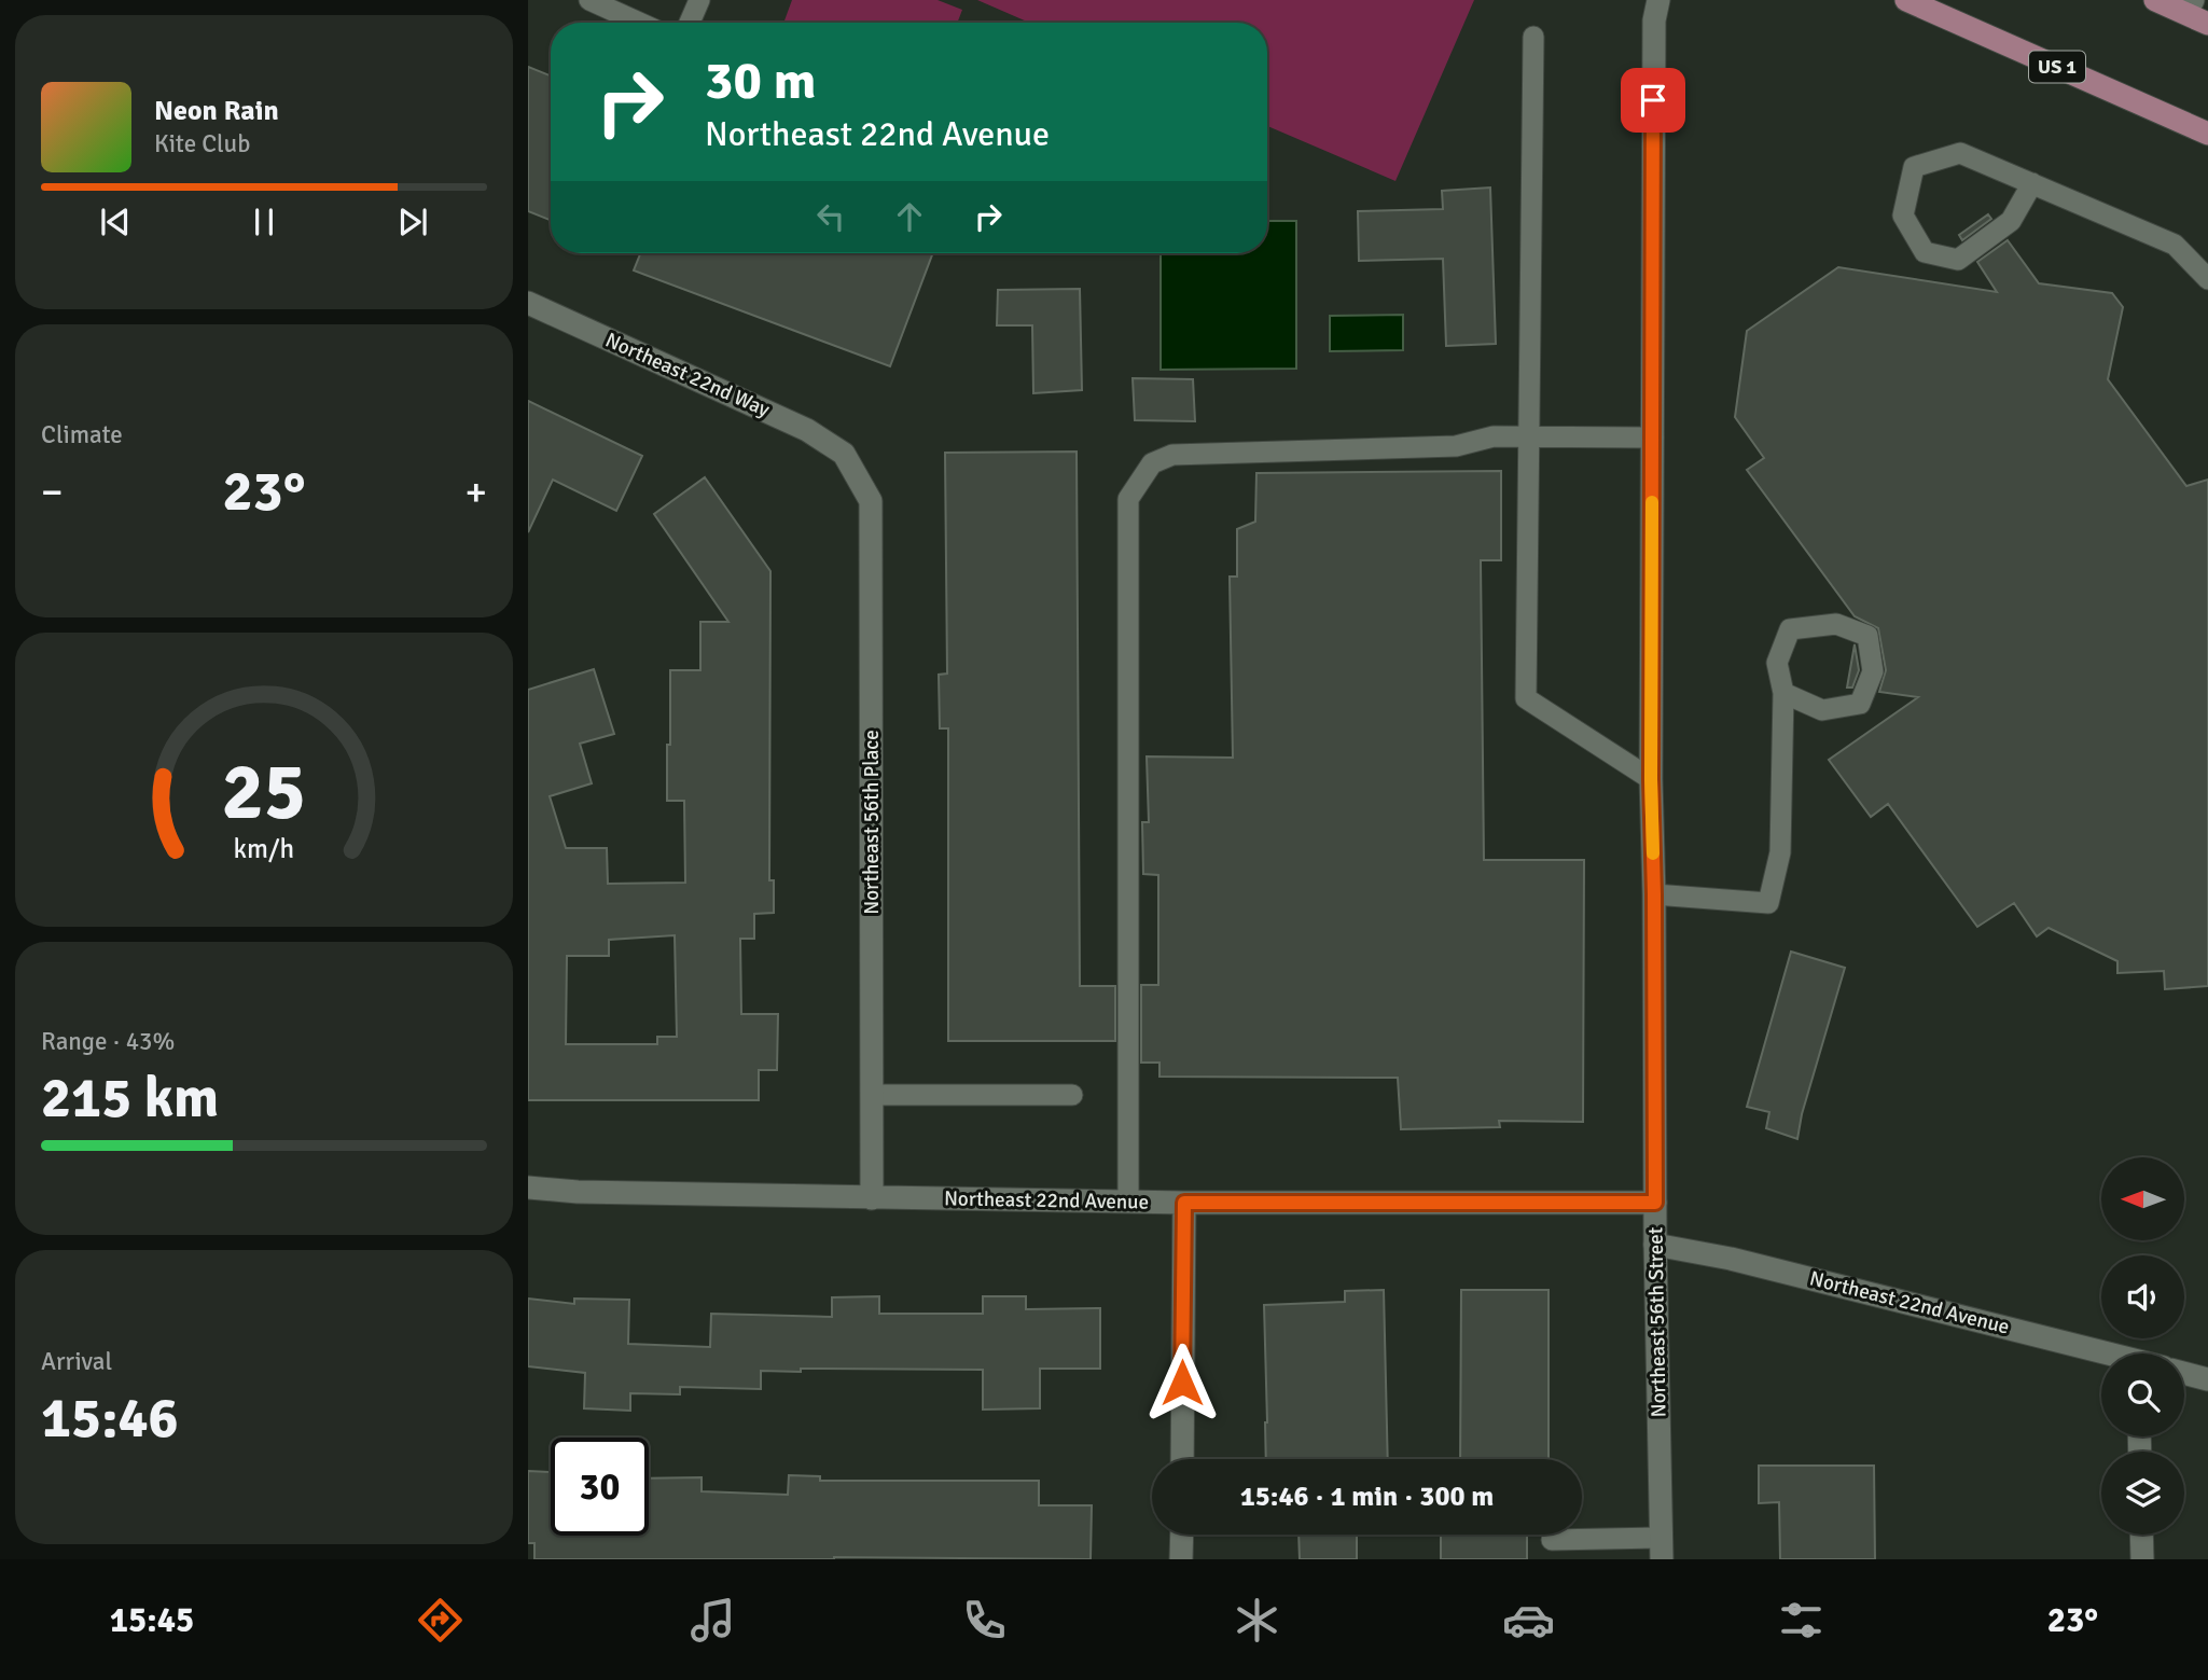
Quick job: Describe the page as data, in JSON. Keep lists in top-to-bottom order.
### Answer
{
  "streets": {
    "main road": ["US 1"],
    "street": [
      "Northeast 22nd Way",
      "Northeast 56th Place",
      "Northeast 22nd Avenue",
      "Northeast 56th Street"
    ]
  },
  "crossings": [
    ["Northeast 22nd Way", "Northeast 56th Place"],
    ["Northeast 56th Place", "Northeast 22nd Avenue"],
    ["Northeast 22nd Avenue", "Northeast 56th Street"]
  ],
  "north": "left",
  "page": {
    "turn": ["30 m", "Northeast 22nd Avenue"],
    "song": ["Neon Rain", "Kite Club"],
    "tile": [
      "Climate",
      ["Range · 43%", "215 km"],
      ["Arrival", "15:46"]
    ],
    "heat": ["−", "23°", "+"],
    "limit": "30",
    "trip": "15:46 · 1 min · 300 m",
    "tabs": ["15:45", "23°"],
    "gauge": ["25", "km/h"]
  }
}
